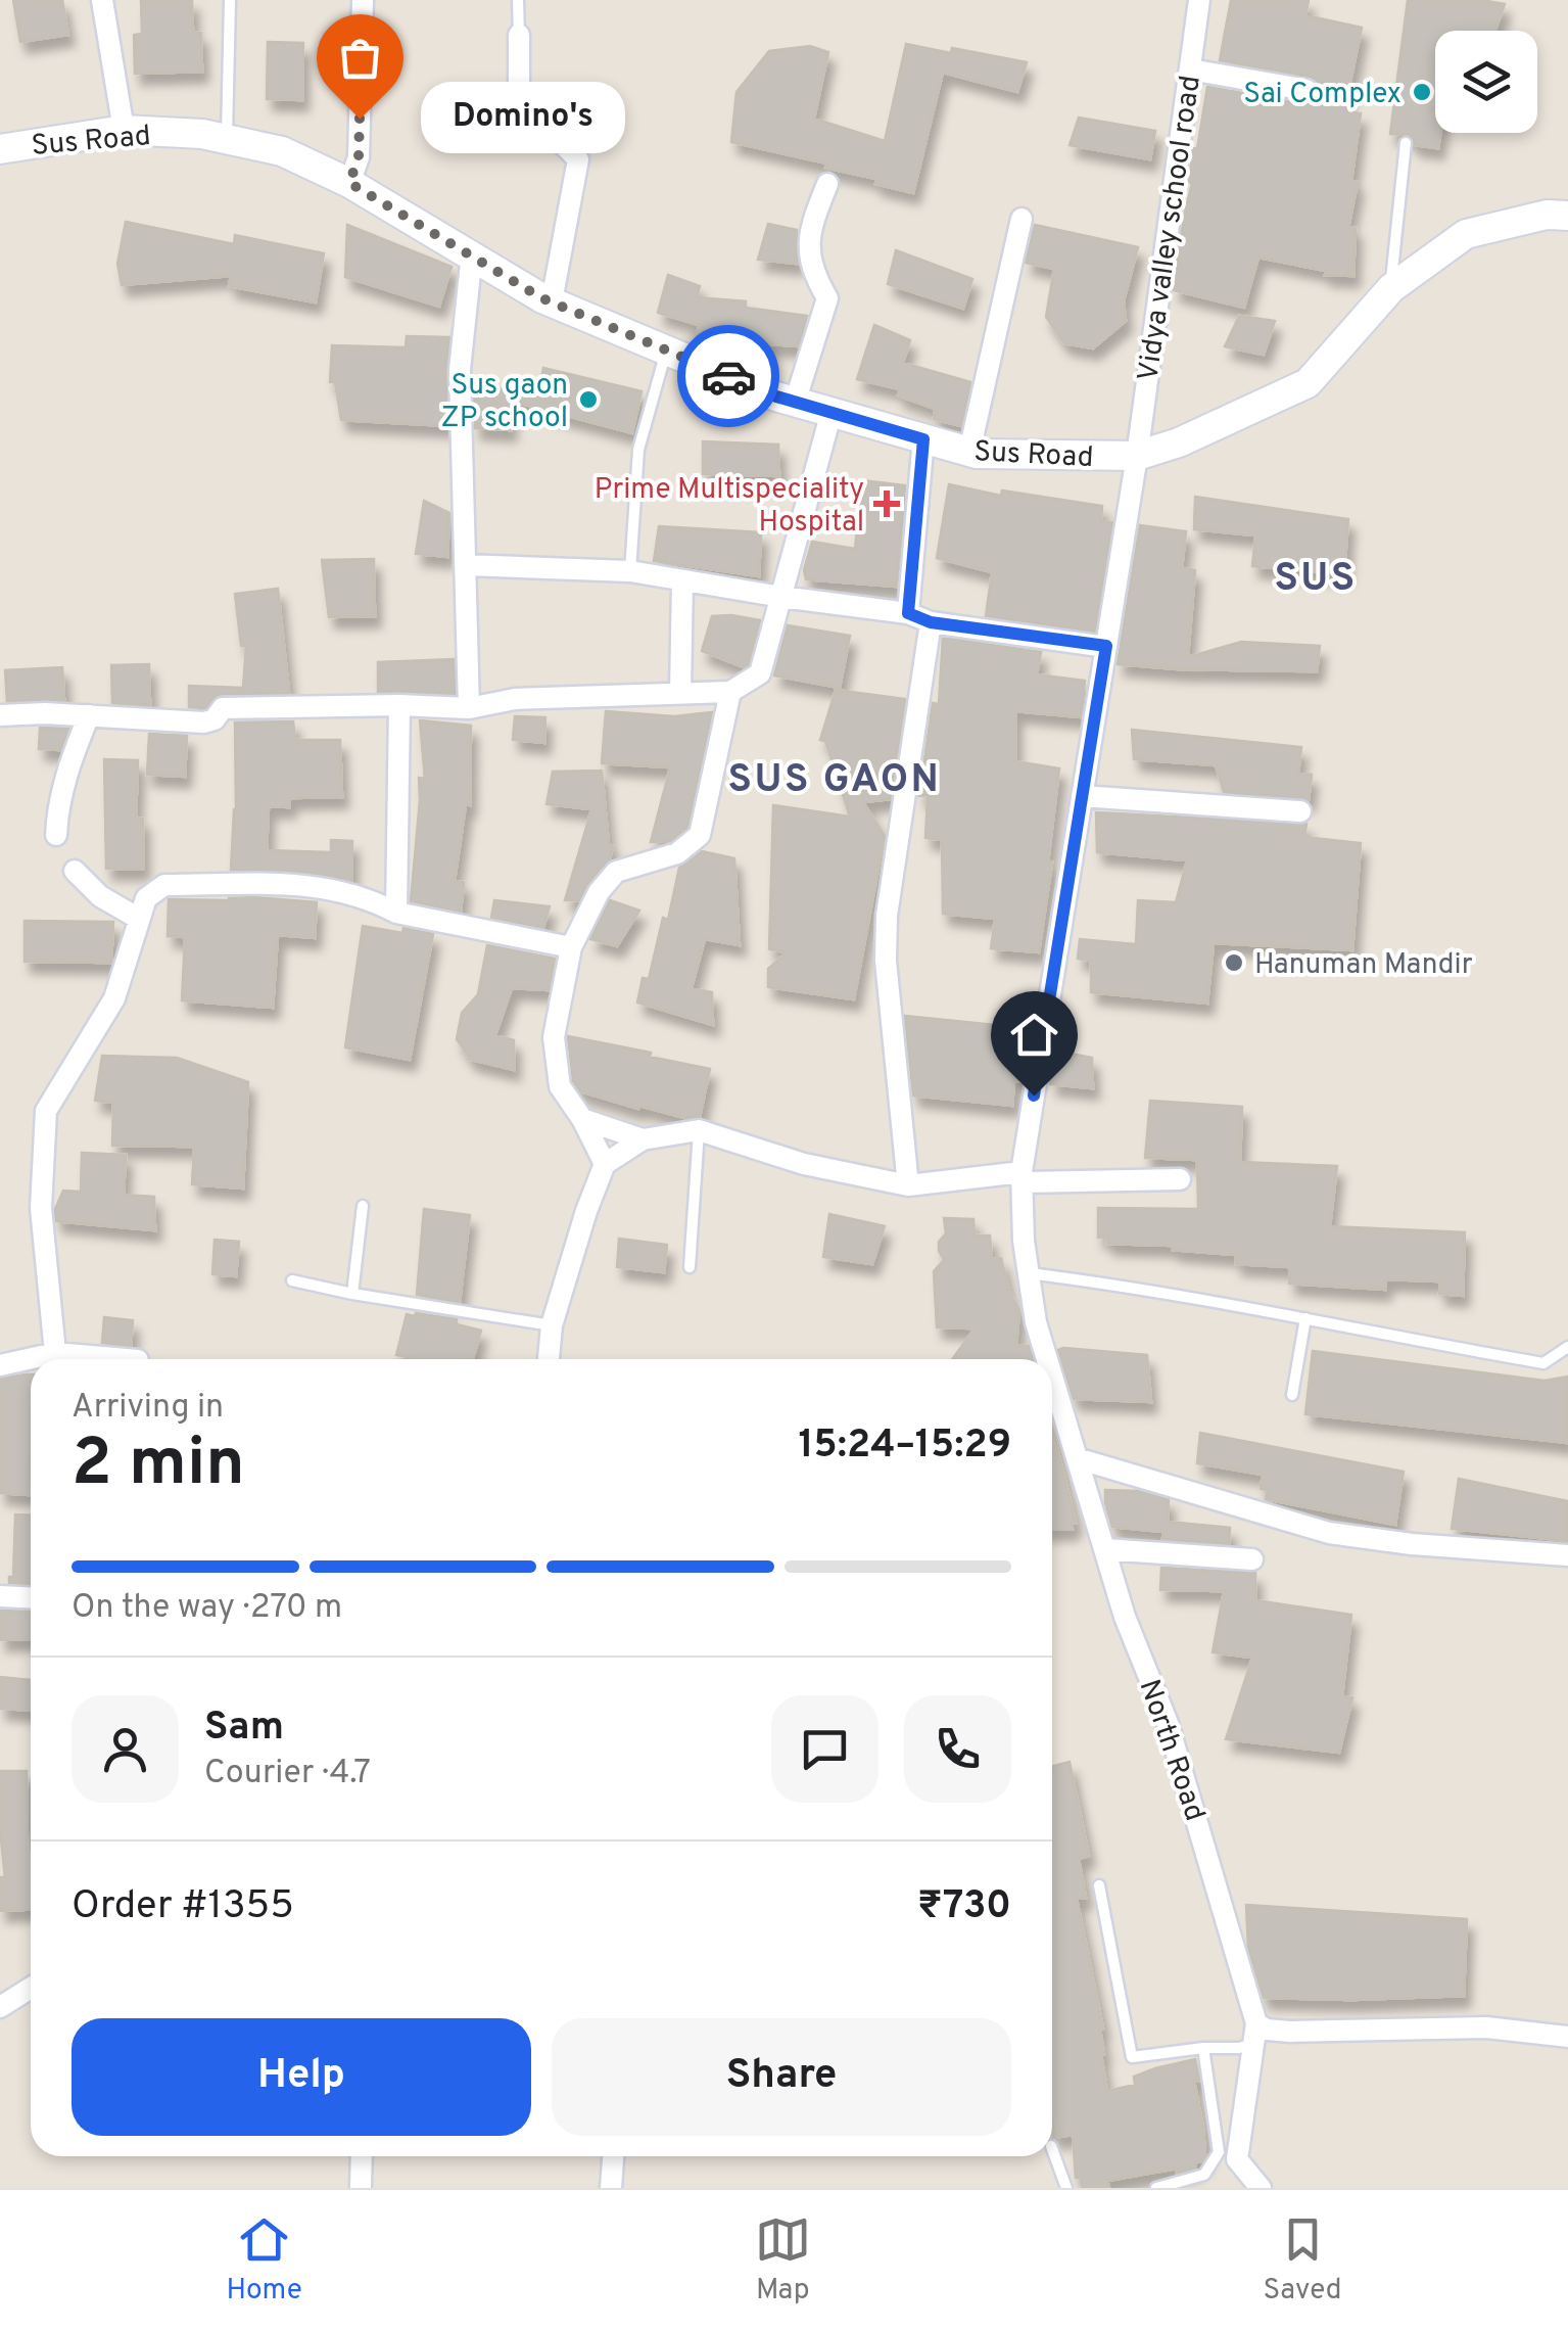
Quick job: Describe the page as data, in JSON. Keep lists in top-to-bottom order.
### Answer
{
  "streets": {
    "main road": ["Sus Road"],
    "street": ["Vidya valley school road", "North Road"]
  },
  "crossings": [
    ["Sus Road", "Vidya valley school road"],
    ["Sus Road", "North Road"],
    ["Vidya valley school road", "North Road"]
  ],
  "districts": ["SUS", "SUS GAON"],
  "places": {
    "other": [
      "Sai Complex",
      "Domino's",
      "Sus gaon ZP school",
      "Hanuman Mandir"
    ],
    "health": ["Prime Multispeciality Hospital"]
  },
  "page": {
    "bubble": "Domino's",
    "heading": ["2 min", "Arriving in", "15:24–15:29"],
    "panel": [
      "Sam",
      "Courier · 4.7",
      "Order #1355",
      "₹730"
    ],
    "bar": "On the way · 270 m",
    "buttons": ["Help", "Share"],
    "tabs": ["Home", "Map", "Saved"]
  }
}
